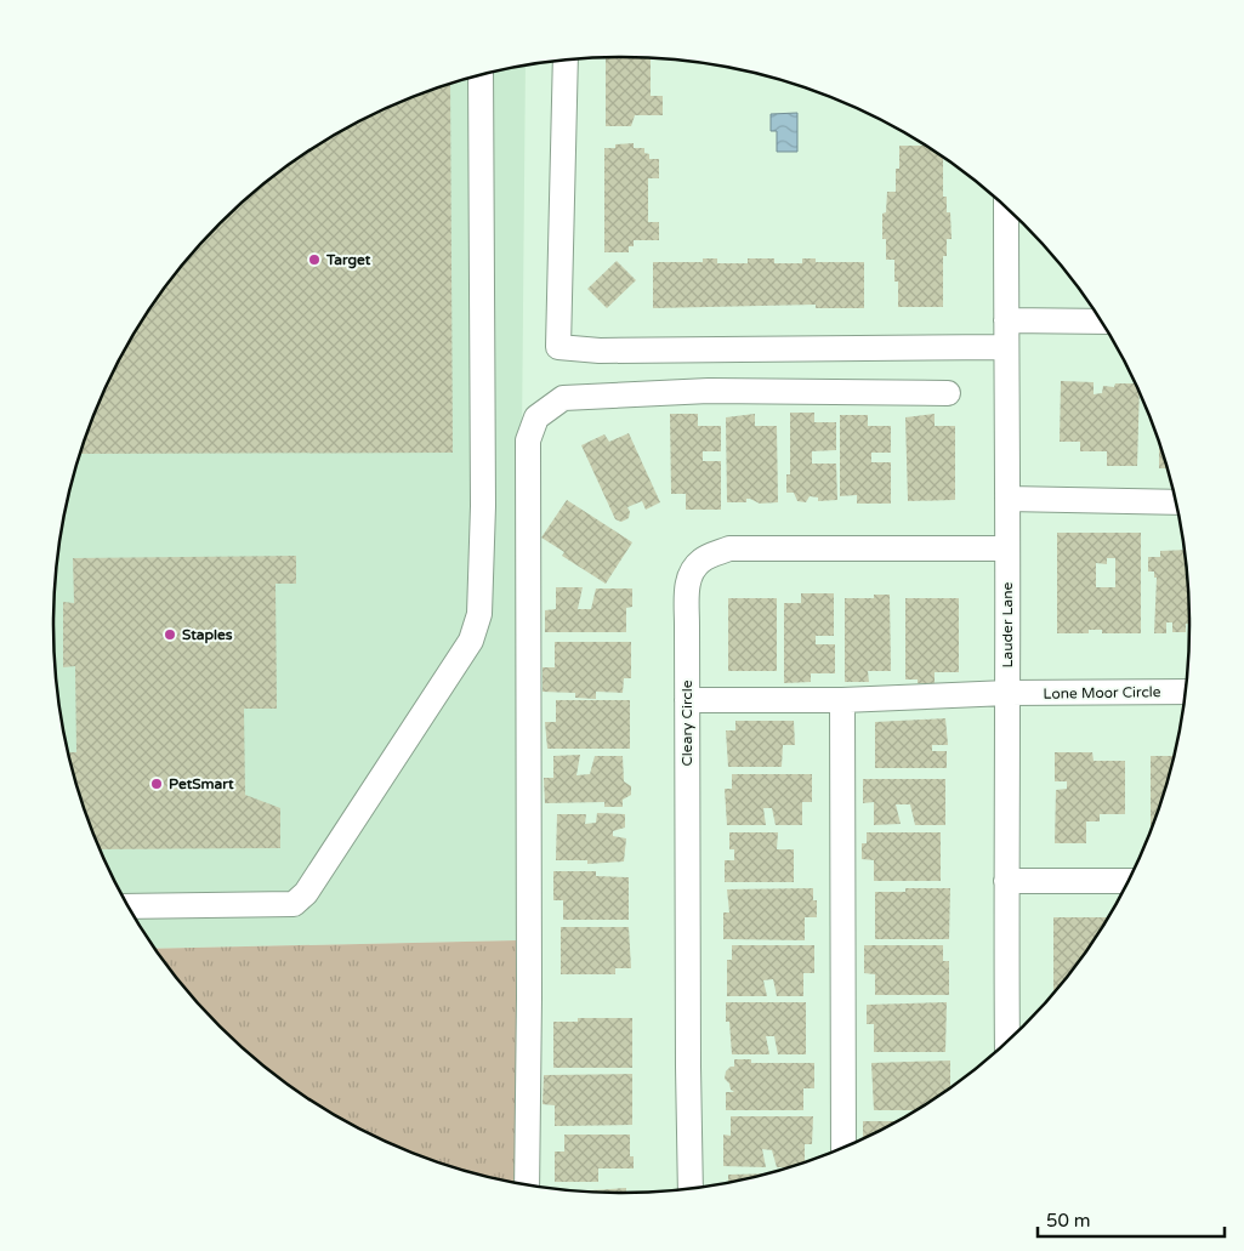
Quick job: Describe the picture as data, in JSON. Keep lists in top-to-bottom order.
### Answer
{
  "streets": {
    "street": ["Lauder Lane", "Lone Moor Circle", "Cleary Circle"]
  },
  "crossings": [
    ["Lauder Lane", "Lone Moor Circle"],
    ["Lauder Lane", "Cleary Circle"],
    ["Lone Moor Circle", "Cleary Circle"]
  ],
  "places": ["Target", "Staples", "PetSmart"],
  "scale_bar": "50 m"
}
